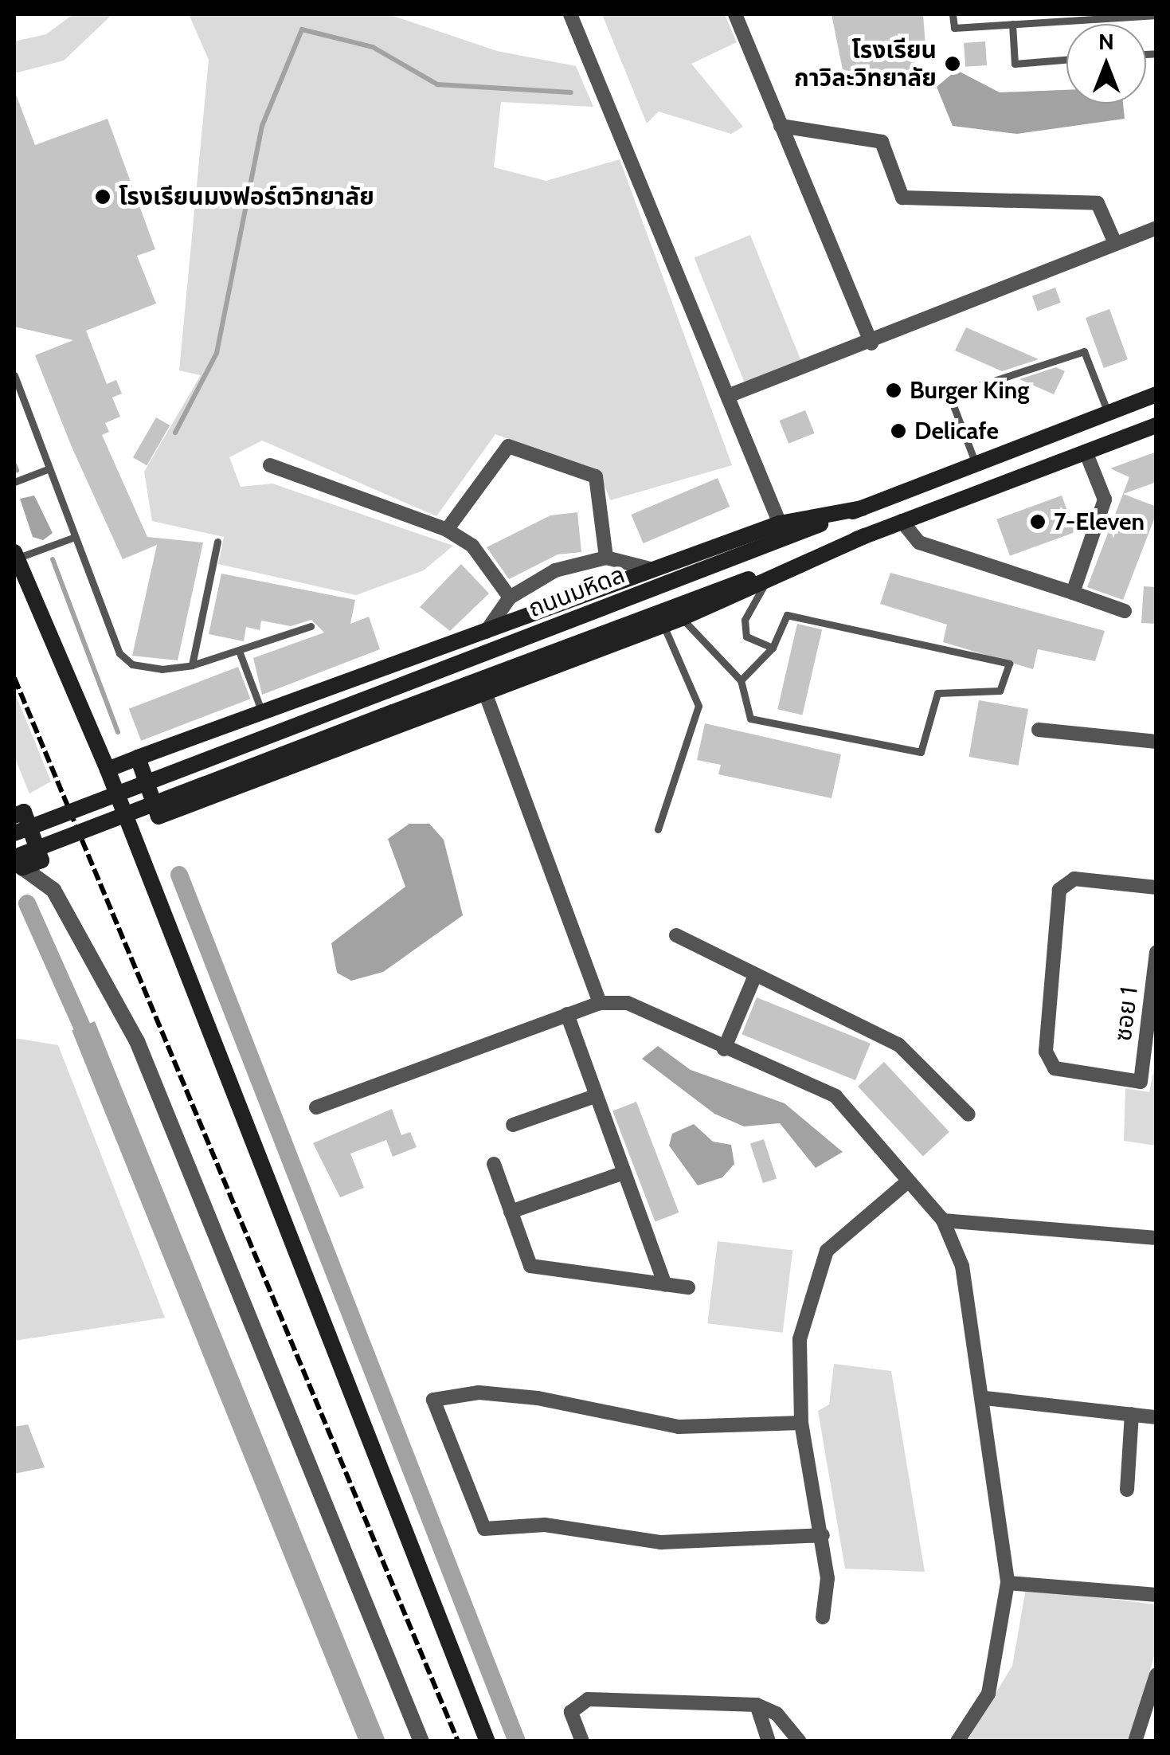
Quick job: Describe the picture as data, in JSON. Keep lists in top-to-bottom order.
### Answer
{
  "streets": {
    "main road": ["ถนนมหิดล"],
    "street": ["ซอย 1"]
  },
  "places": [
    "โรงเรียน กาวิละวิทยาลัย",
    "โรงเรียนมงฟอร์ตวิทยาลัย",
    "Burger King",
    "Delicafe",
    "7-Eleven"
  ],
  "north": "top"
}
